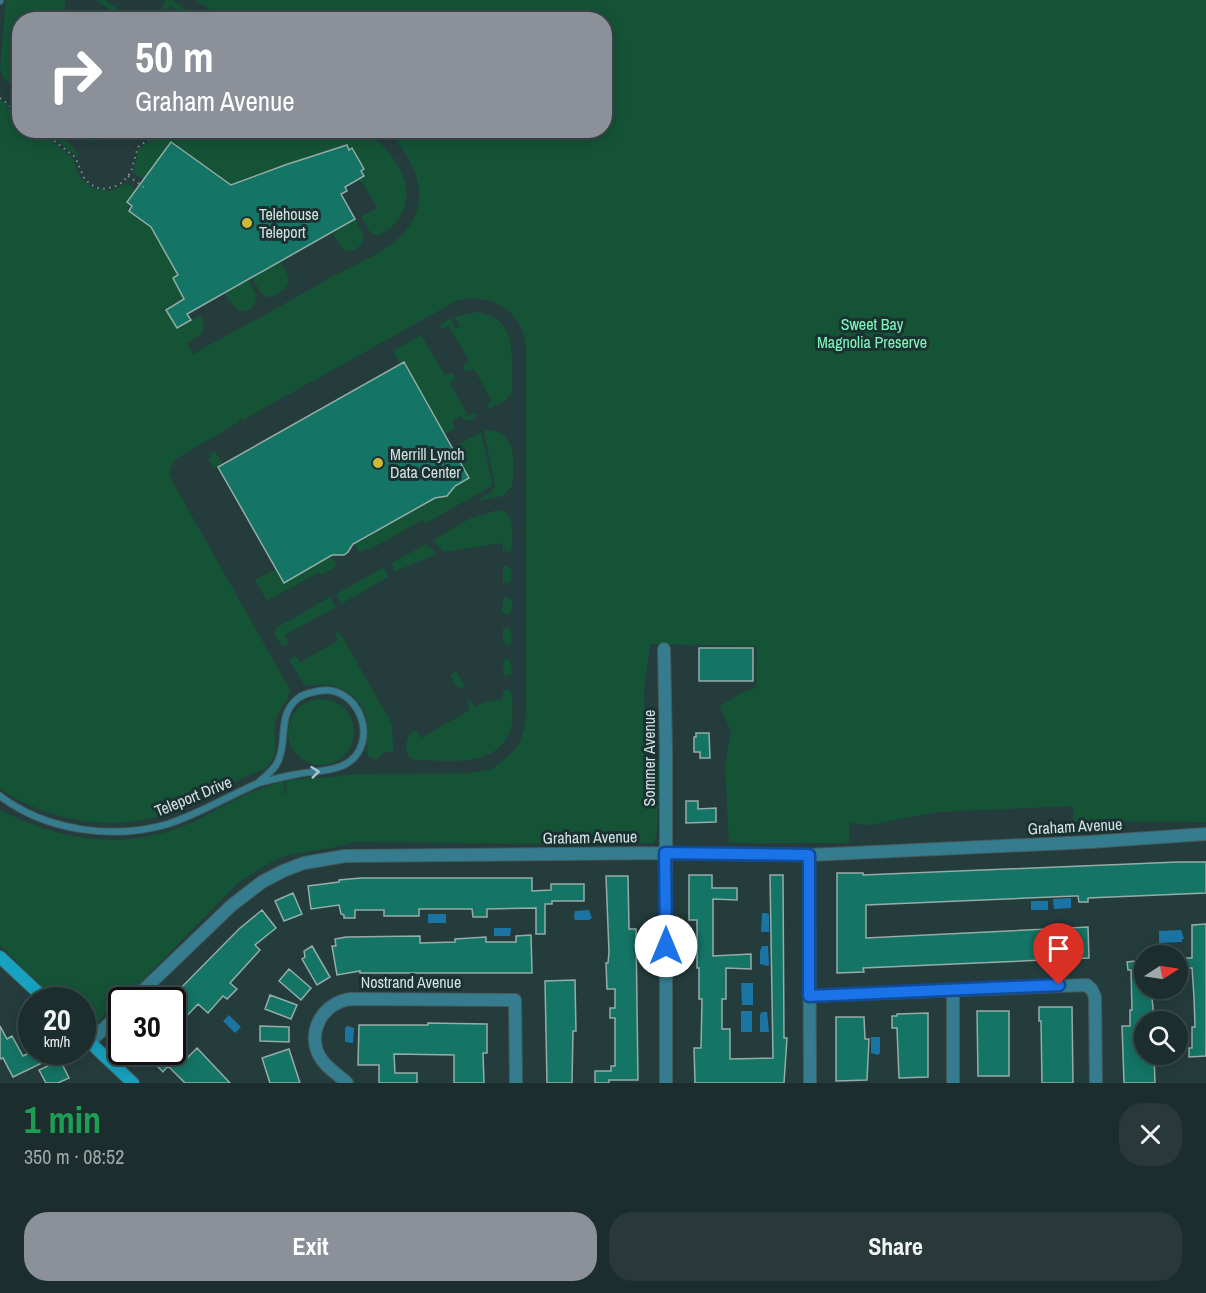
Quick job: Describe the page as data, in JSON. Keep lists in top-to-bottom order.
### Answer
{
  "streets": {
    "street": ["Sommer Avenue", "Graham Avenue", "Nostrand Avenue"],
    "lane": ["Teleport Drive"]
  },
  "crossings": [
    ["Sommer Avenue", "Graham Avenue"]
  ],
  "parks": ["Sweet Bay Magnolia Preserve"],
  "places": ["Telehouse Teleport", "Merrill Lynch Data Center"],
  "north": "right",
  "page": {
    "turn": ["50 m", "Graham Avenue"],
    "speed": "20 km/h",
    "limit": "30",
    "heading": ["1 min", "350 m · 08:52"],
    "buttons": ["Exit", "Share"]
  }
}
